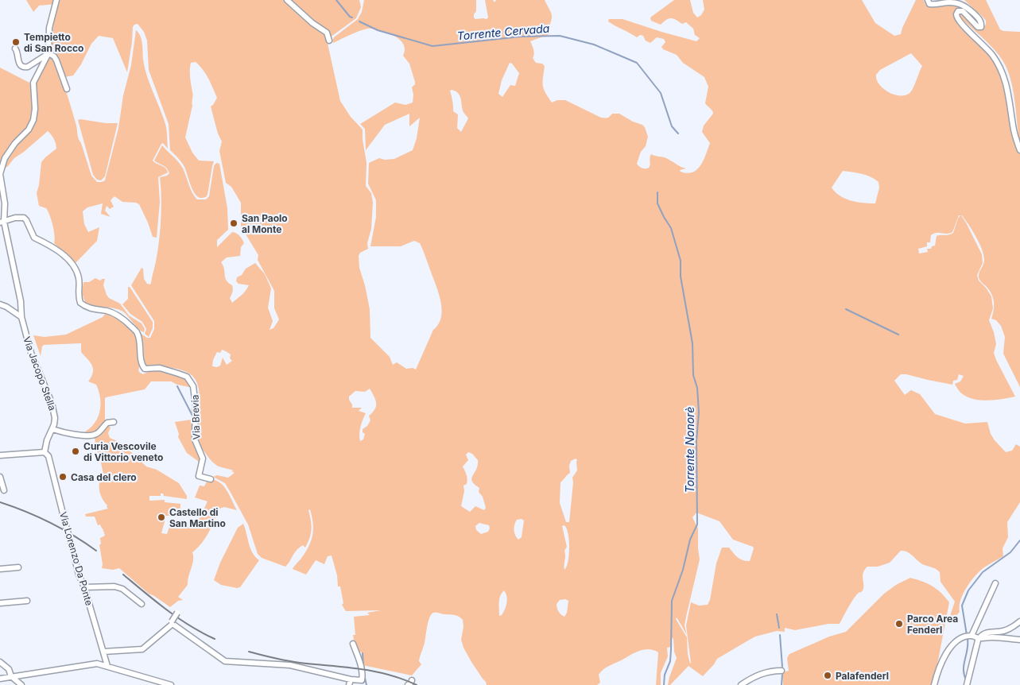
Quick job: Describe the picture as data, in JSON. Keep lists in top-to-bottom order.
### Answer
{
  "streets": {
    "street": ["Via Jacopo Stella", "Via Brevia", "Via Lorenzo Da Ponte"]
  },
  "crossings": [
    ["Via Jacopo Stella", "Via Brevia"],
    ["Via Jacopo Stella", "Via Lorenzo Da Ponte"]
  ],
  "water": ["Torrente Cervada", "Torrente Nonorè"],
  "places": [
    "Tempietto di San Rocco",
    "San Paolo al Monte",
    "Curia Vescovile di Vittorio veneto",
    "Casa del clero",
    "Castello di San Martino",
    "Parco Area Fenderl",
    "Palafenderl"
  ]
}
